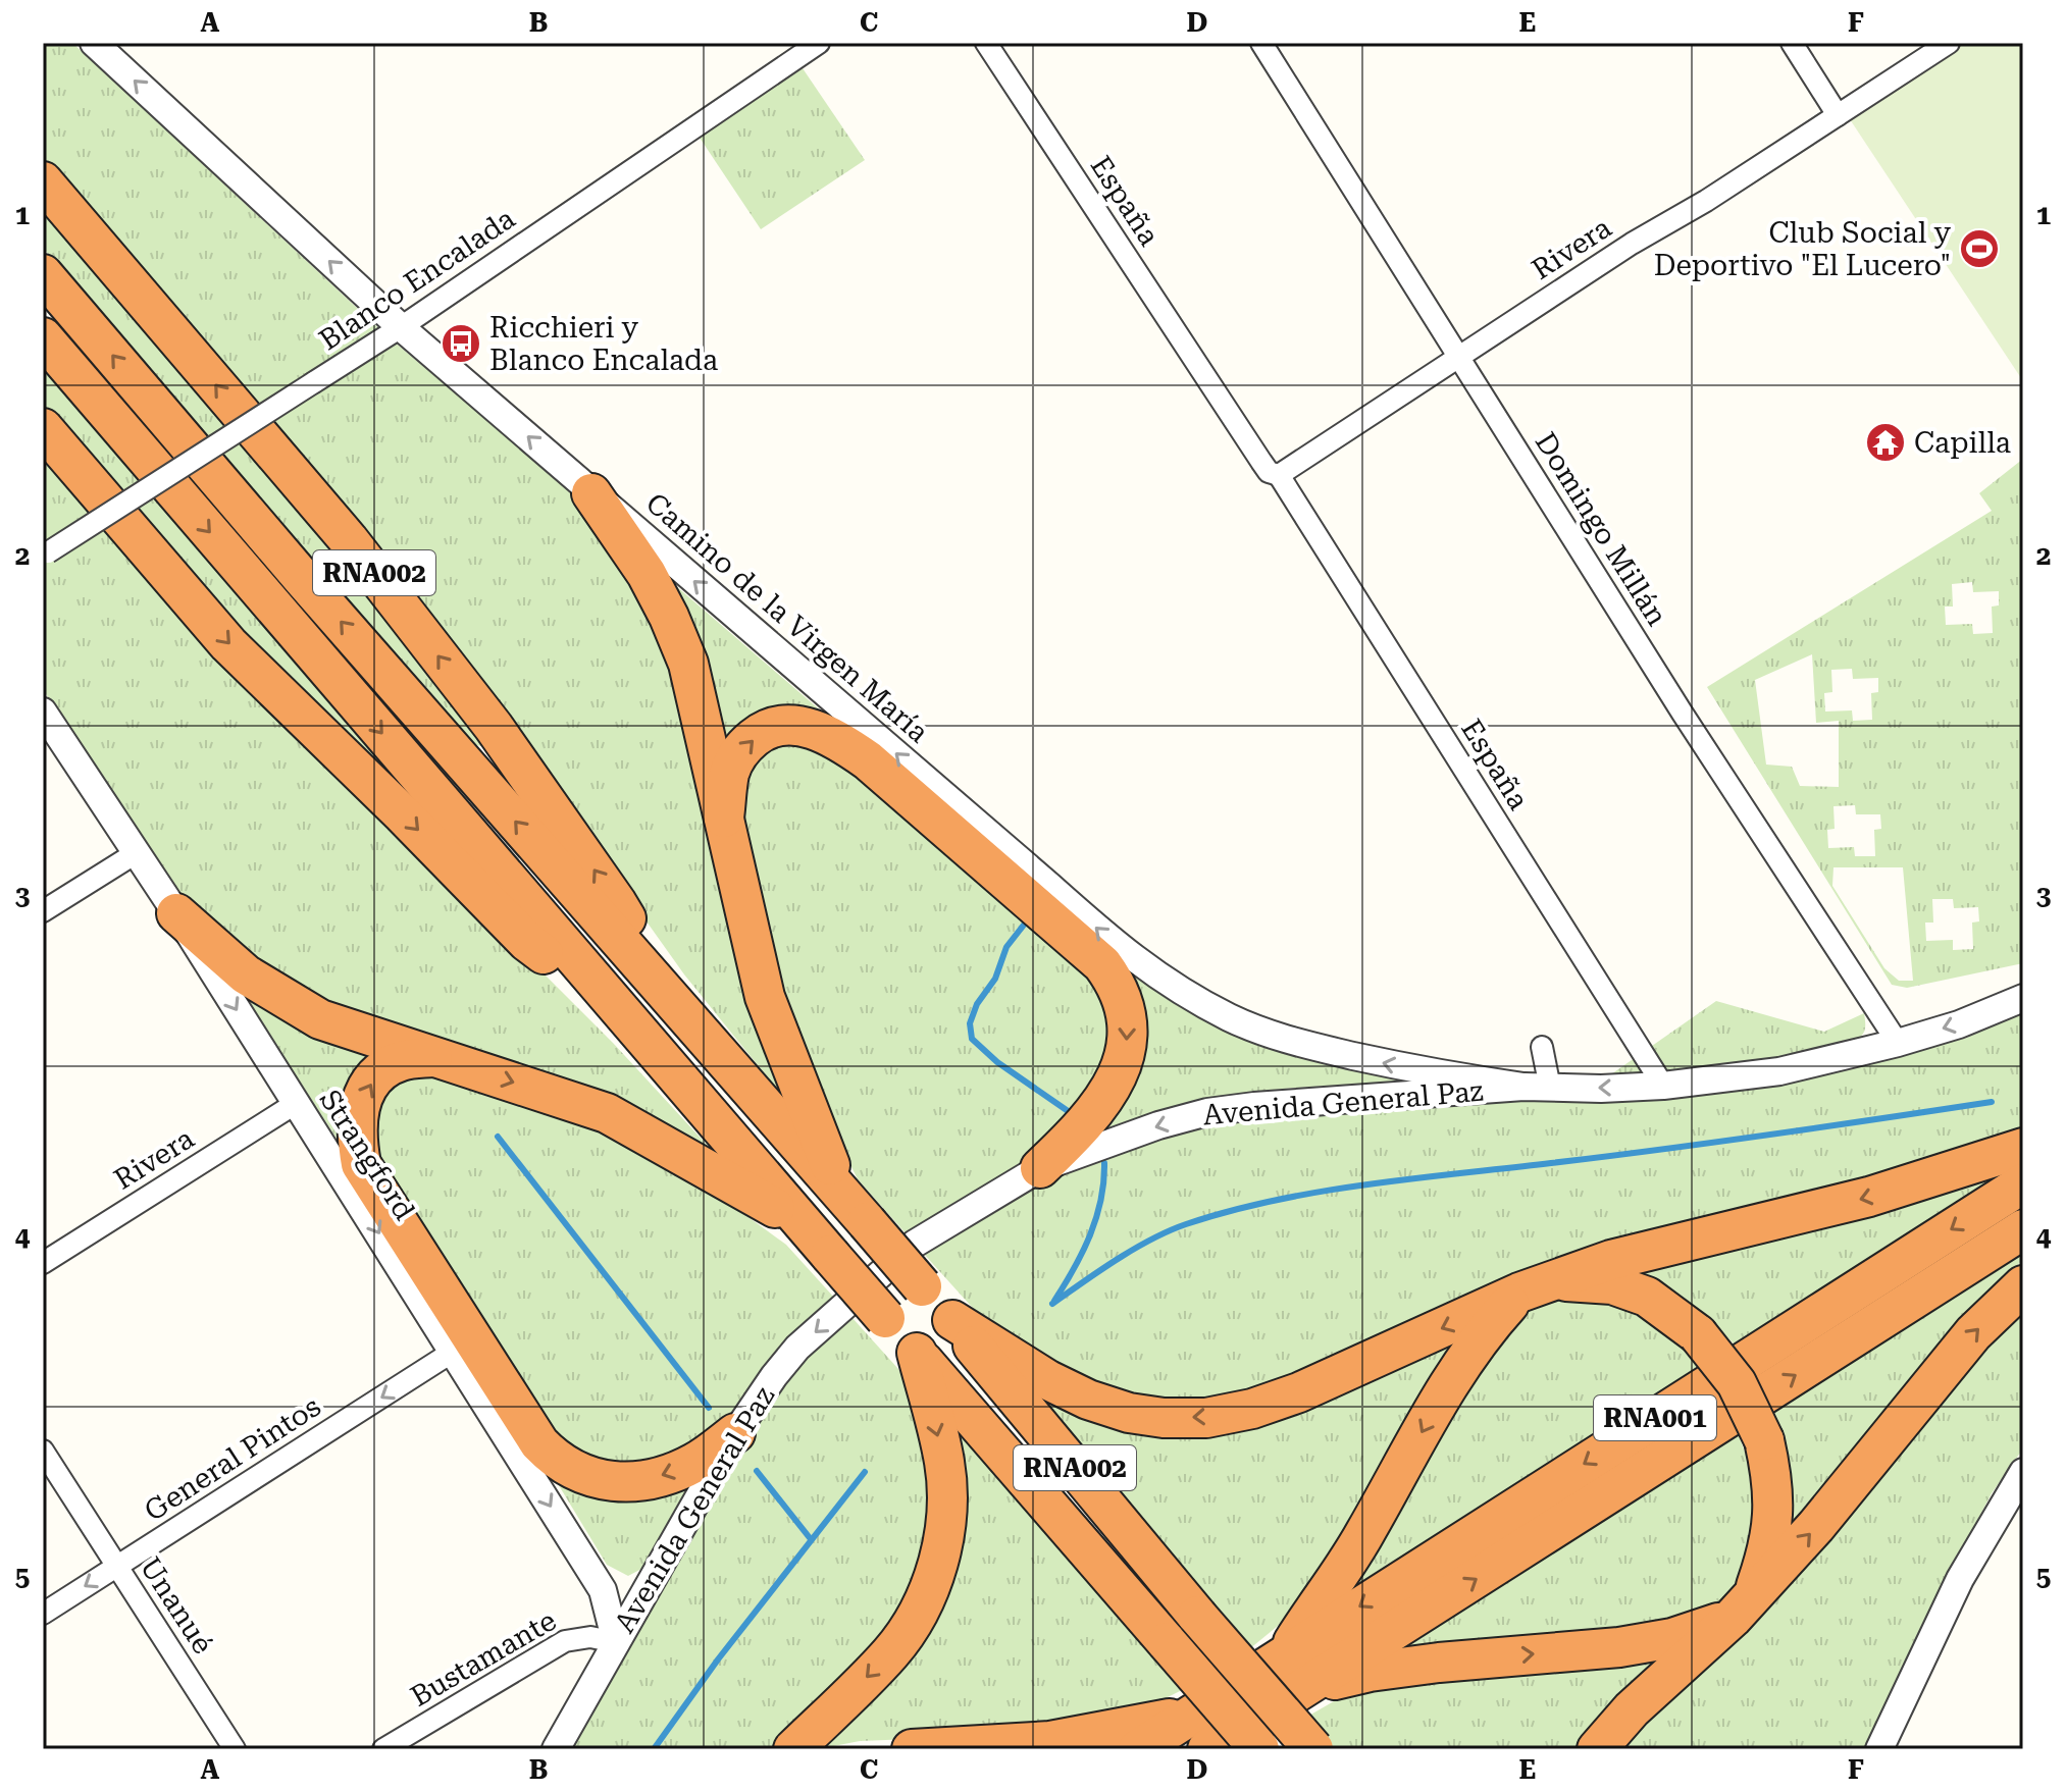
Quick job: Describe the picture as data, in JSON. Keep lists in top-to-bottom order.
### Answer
{
  "streets": {
    "highway": ["RNA002", "RNA001"],
    "street": [
      "España",
      "Rivera",
      "Blanco Encalada",
      "Domingo Millán",
      "Camino de la Virgen María",
      "Avenida General Paz",
      "Strangford",
      "General Pintos",
      "Unanué",
      "Bustamante"
    ]
  },
  "crossings": [
    ["España", "Rivera"],
    ["España", "Avenida General Paz"],
    ["Rivera", "Domingo Millán"],
    ["Rivera", "Strangford"],
    ["Blanco Encalada", "Camino de la Virgen María"],
    ["Domingo Millán", "Avenida General Paz"],
    ["Camino de la Virgen María", "Avenida General Paz"],
    ["Avenida General Paz", "Strangford"],
    ["Avenida General Paz", "Bustamante"],
    ["Strangford", "General Pintos"],
    ["Strangford", "Bustamante"],
    ["General Pintos", "Unanué"]
  ],
  "one_way": [
    "Camino de la Virgen María",
    "Avenida General Paz",
    "Strangford",
    "General Pintos"
  ],
  "places": {
    "sports": ["Club Social y Deportivo \"El Lucero\""],
    "bus stop": ["Ricchieri y Blanco Encalada"],
    "temple": ["Capilla"]
  },
  "grid": {
    "columns": [
      "A",
      "B",
      "C",
      "D",
      "E",
      "F"
    ],
    "rows": [
      "1",
      "2",
      "3",
      "4",
      "5"
    ]
  }
}
